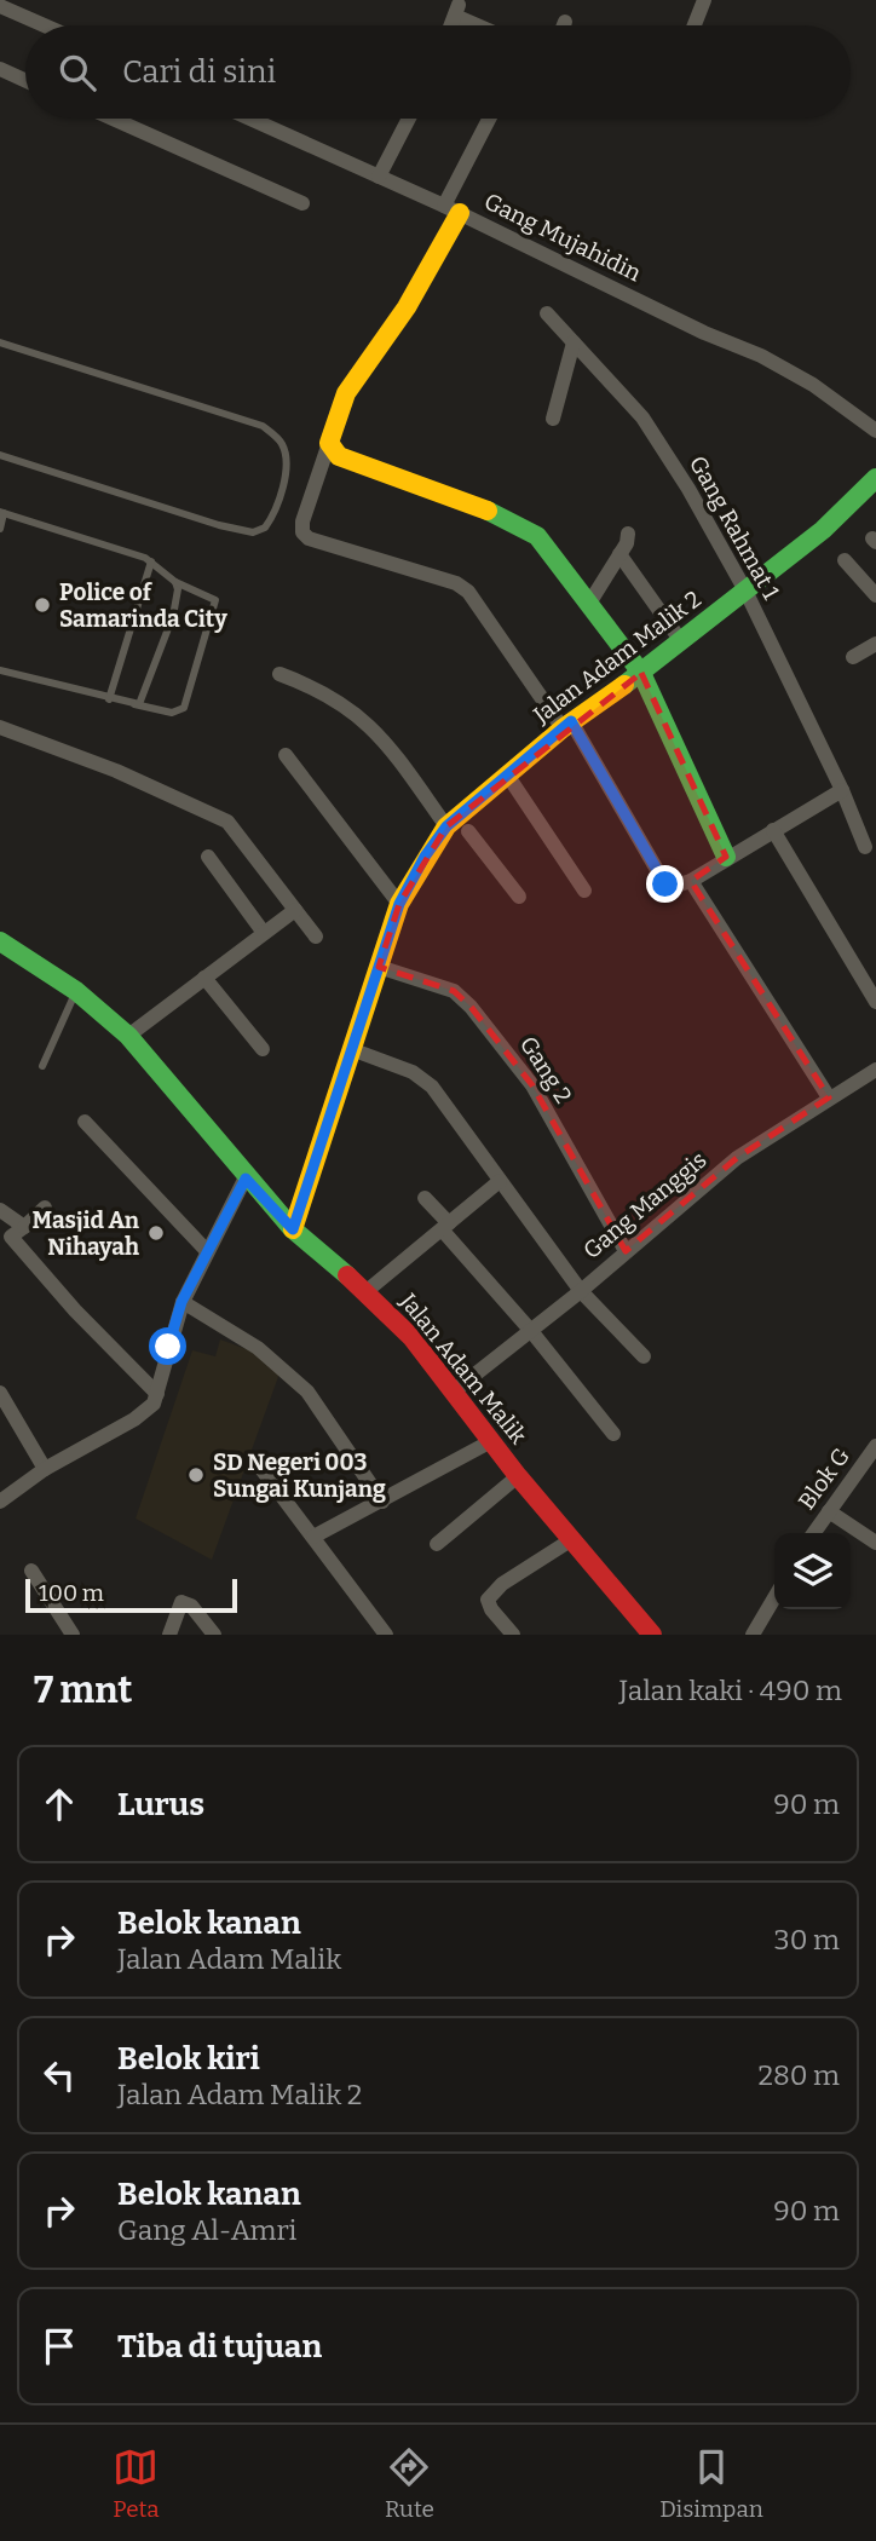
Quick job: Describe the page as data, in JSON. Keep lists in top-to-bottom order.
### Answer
{
  "streets": {
    "street": [
      "Gang Mujahidin",
      "Gang Rahmat 1",
      "Jalan Adam Malik 2",
      "Gang 2",
      "Gang Manggis",
      "Jalan Adam Malik",
      "Blok G"
    ]
  },
  "crossings": [
    ["Gang Rahmat 1", "Jalan Adam Malik 2"],
    ["Jalan Adam Malik 2", "Gang 2"],
    ["Jalan Adam Malik 2", "Jalan Adam Malik"],
    ["Gang 2", "Gang Manggis"],
    ["Gang Manggis", "Jalan Adam Malik"]
  ],
  "places": ["Police of Samarinda City", "Masjid An Nihayah", "SD Negeri 003 Sungai Kunjang"],
  "scale_bar": "100 m",
  "page": {
    "search": "Cari di sini",
    "scale": "100 m",
    "heading": ["7 mnt", "Jalan kaki · 490 m"],
    "list": [
      ["Lurus", "90 m"],
      ["Belok kanan", "Jalan Adam Malik", "30 m"],
      ["Belok kiri", "Jalan Adam Malik 2", "280 m"],
      ["Belok kanan", "Gang Al-Amri", "90 m"],
      "Tiba di tujuan"
    ],
    "nav": ["Peta", "Rute", "Disimpan"]
  }
}
